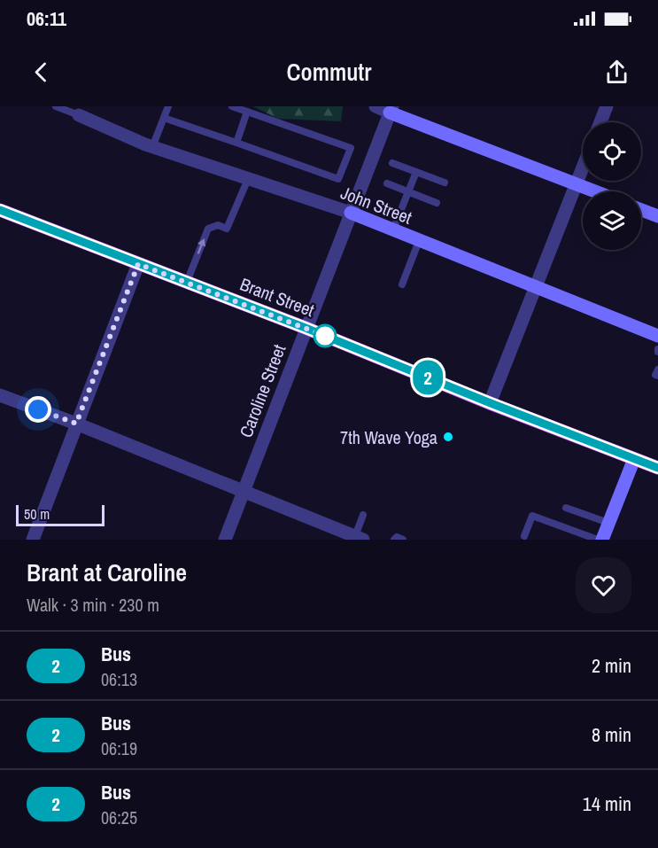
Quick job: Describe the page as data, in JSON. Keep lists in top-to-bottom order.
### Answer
{
  "streets": {
    "main road": ["Brant Street"],
    "street": ["John Street", "Caroline Street"]
  },
  "crossings": [
    ["John Street", "Caroline Street"],
    ["Brant Street", "Caroline Street"]
  ],
  "places": ["7th Wave Yoga"],
  "lines": ["bus line 2"],
  "scale_bar": "50 m",
  "page": {
    "status": "06:11",
    "header": "Commutr",
    "on_map": "2",
    "scale": "50 m",
    "heading": ["Brant at Caroline", "Walk · 3 min · 230 m"],
    "list": [
      {
        "mark": "2",
        "name": "Bus",
        "note": "06:13",
        "value": "2 min"
      },
      {
        "mark": "2",
        "name": "Bus",
        "note": "06:19",
        "value": "8 min"
      },
      {
        "mark": "2",
        "name": "Bus",
        "note": "06:25",
        "value": "14 min"
      }
    ]
  }
}
